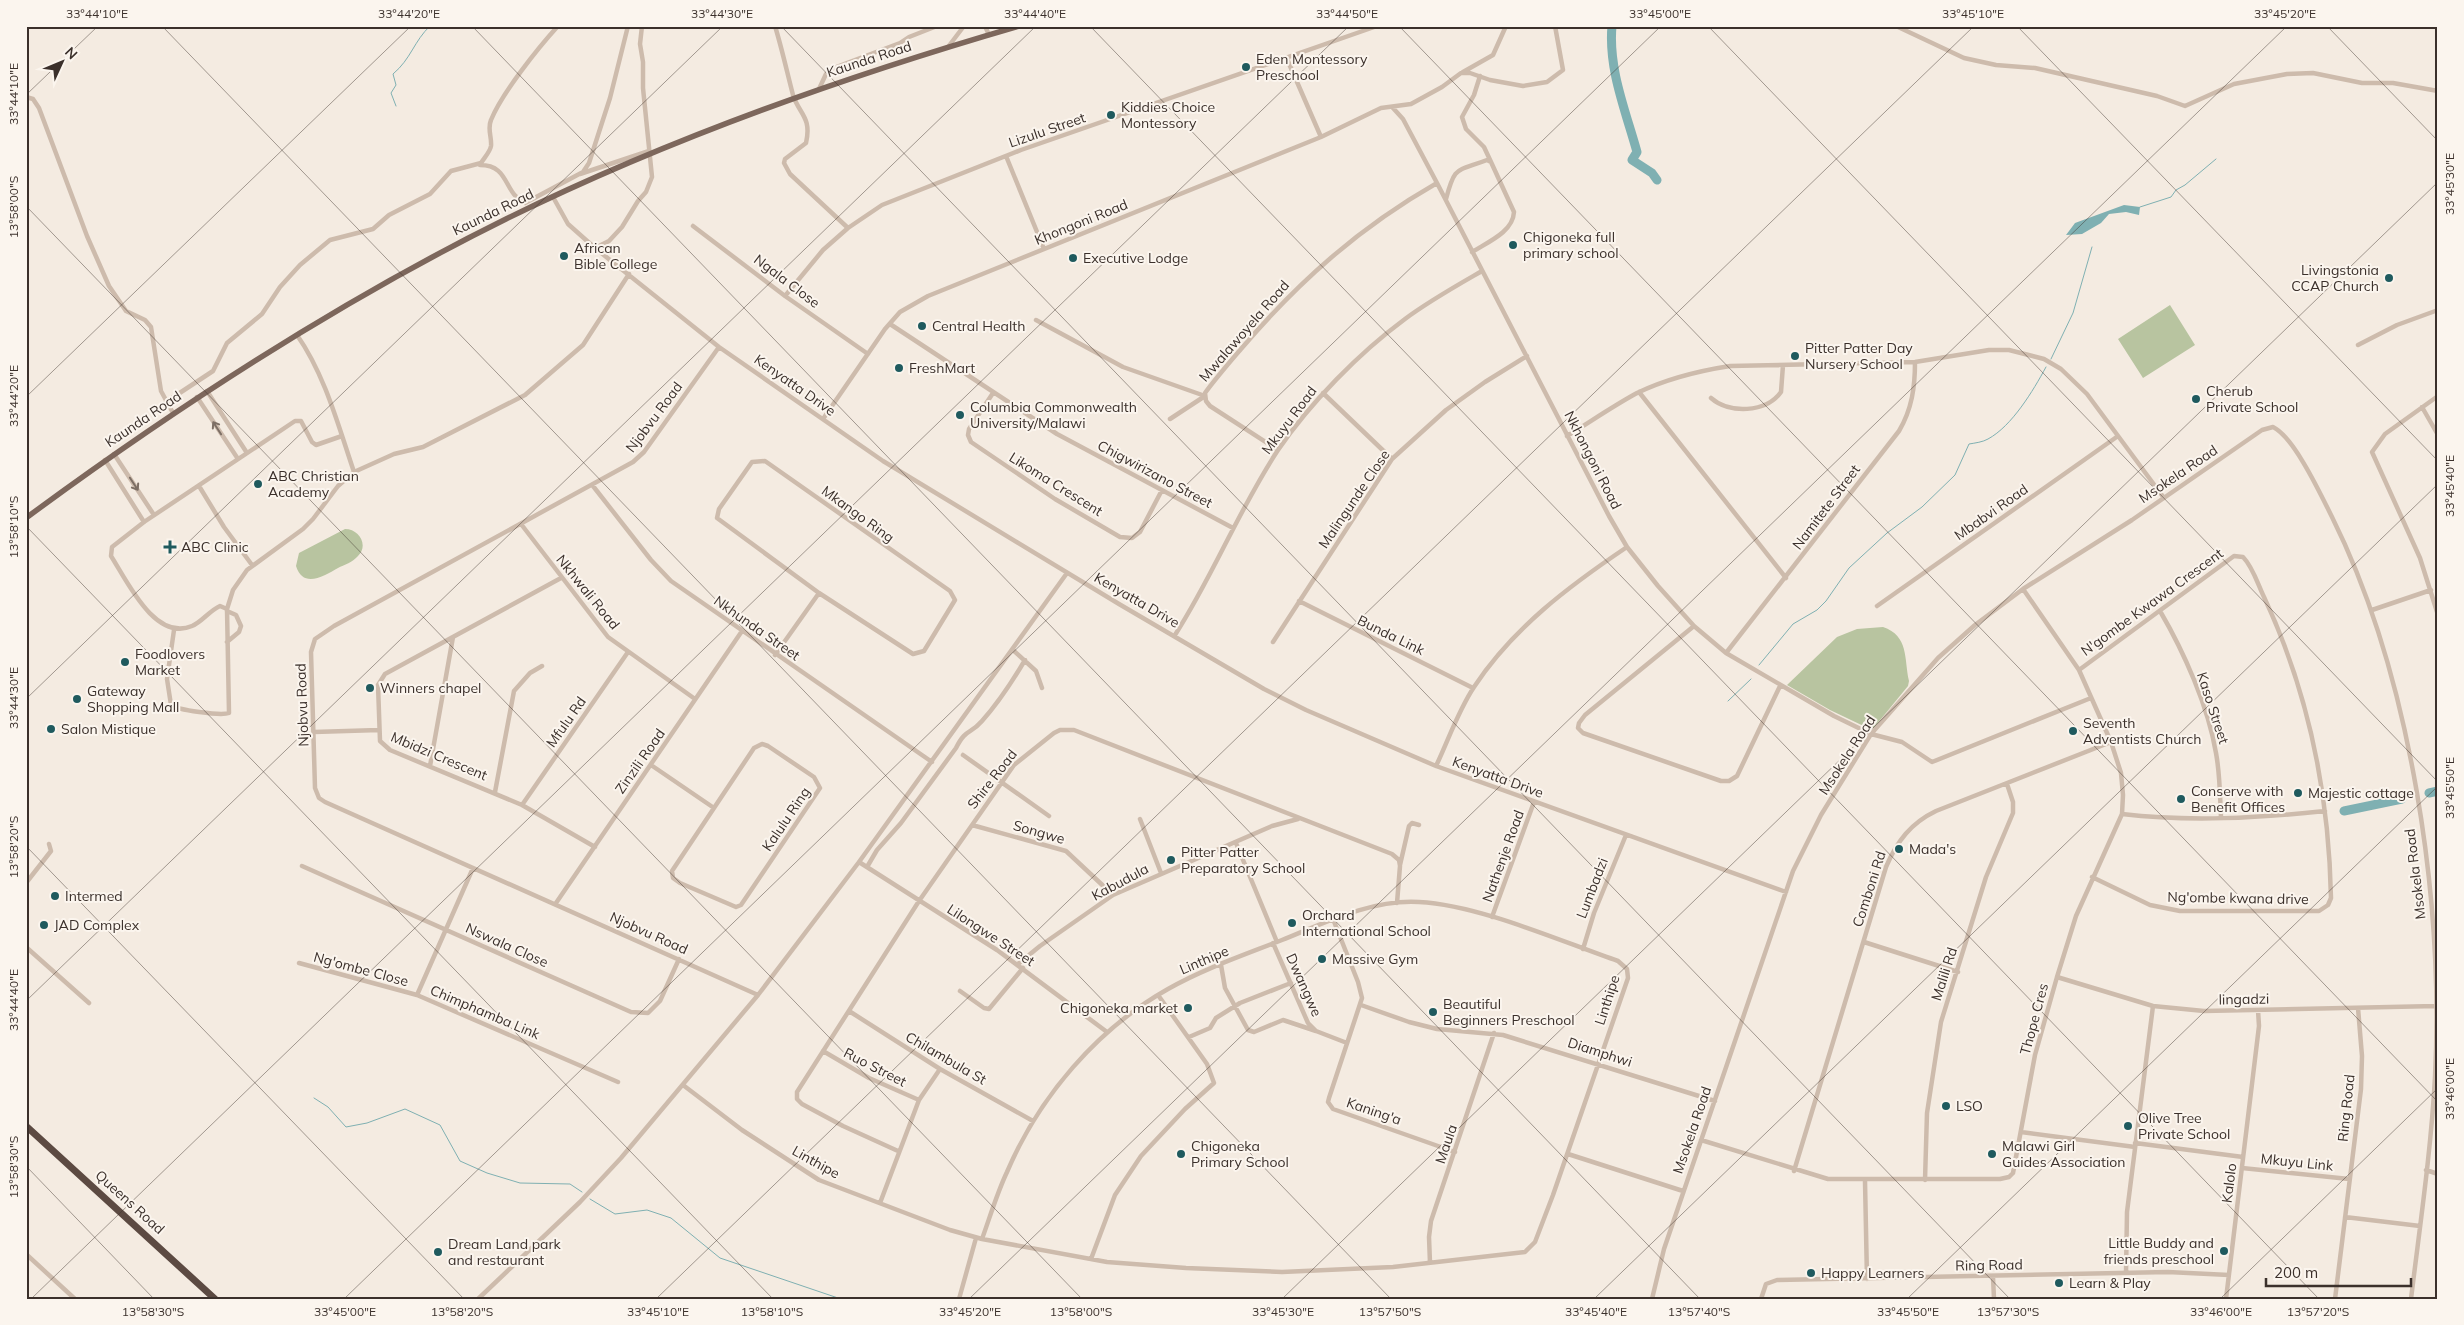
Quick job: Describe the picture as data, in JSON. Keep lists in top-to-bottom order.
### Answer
{
  "streets": {
    "highway": ["Queens Road"],
    "main road": ["Kaunda Road"],
    "street": [
      "Lizulu Street",
      "Khongoni Road",
      "Ngala Close",
      "Mwalawoyela Road",
      "Kenyatta Drive",
      "Njobvu Road",
      "Mkuyu Road",
      "Nkhongoni Road",
      "Chigwirizano Street",
      "Msokela Road",
      "Likoma Crescent",
      "Malingunde Close",
      "Namitete Street",
      "Mbabvi Road",
      "Mkango Ring",
      "Nkhwali Road",
      "N'gombe Kwawa Crescent",
      "Nkhunda Street",
      "Bunda Link",
      "Kaso Street",
      "Mfulu Rd",
      "Mbidzi Crescent",
      "Zinzili Road",
      "Shire Road",
      "Kalulu Ring",
      "Songwe",
      "Nathenje Road",
      "Kabudula",
      "Lumbadzi",
      "Comboni Rd",
      "Ng'ombe kwana drive",
      "Lilongwe Street",
      "Nswala Close",
      "Linthipe",
      "Ng'ombe Close",
      "Malili Rd",
      "Dwangwe",
      "lingadzi",
      "Chimphamba Link",
      "Thope Cres",
      "Diamphwi",
      "Chilambula St",
      "Ruo Street",
      "Ring Road",
      "Kaning'a",
      "Maula",
      "Mkuyu Link",
      "Kalolo"
    ]
  },
  "crossings": [
    ["Kaunda Road", "Kenyatta Drive"],
    ["Lizulu Street", "Ngala Close"],
    ["Khongoni Road", "Ngala Close"],
    ["Khongoni Road", "Kenyatta Drive"],
    ["Khongoni Road", "Nkhongoni Road"],
    ["Khongoni Road", "Chigwirizano Street"],
    ["Mwalawoyela Road", "Mkuyu Road"],
    ["Mwalawoyela Road", "Nkhongoni Road"],
    ["Kenyatta Drive", "Njobvu Road"],
    ["Kenyatta Drive", "Mkuyu Road"],
    ["Kenyatta Drive", "Msokela Road"],
    ["Kenyatta Drive", "Nathenje Road"],
    ["Kenyatta Drive", "Lumbadzi"],
    ["Njobvu Road", "Nkhwali Road"],
    ["Njobvu Road", "Nkhunda Street"],
    ["Njobvu Road", "Zinzili Road"],
    ["Njobvu Road", "Nswala Close"],
    ["Njobvu Road", "Chimphamba Link"],
    ["Mkuyu Road", "Nkhongoni Road"],
    ["Mkuyu Road", "Chigwirizano Street"],
    ["Nkhongoni Road", "Msokela Road"],
    ["Nkhongoni Road", "Malingunde Close"],
    ["Nkhongoni Road", "Namitete Street"],
    ["Nkhongoni Road", "Thope Cres"],
    ["Chigwirizano Street", "Likoma Crescent"],
    ["Msokela Road", "lingadzi"],
    ["Msokela Road", "Thope Cres"],
    ["Msokela Road", "Diamphwi"],
    ["Malingunde Close", "Bunda Link"],
    ["Nkhwali Road", "Mfulu Rd"],
    ["Nkhwali Road", "Mbidzi Crescent"],
    ["Nkhwali Road", "Zinzili Road"],
    ["N'gombe Kwawa Crescent", "Kaso Street"],
    ["N'gombe Kwawa Crescent", "Ng'ombe kwana drive"],
    ["N'gombe Kwawa Crescent", "Thope Cres"],
    ["Nkhunda Street", "Zinzili Road"],
    ["Mfulu Rd", "Mbidzi Crescent"],
    ["Mbidzi Crescent", "Zinzili Road"],
    ["Shire Road", "Songwe"],
    ["Shire Road", "Kabudula"],
    ["Shire Road", "Lilongwe Street"],
    ["Shire Road", "Chilambula St"],
    ["Shire Road", "Ruo Street"],
    ["Songwe", "Kabudula"],
    ["Nathenje Road", "Linthipe"],
    ["Kabudula", "Lilongwe Street"],
    ["Kabudula", "Dwangwe"],
    ["Lumbadzi", "Linthipe"],
    ["Comboni Rd", "Malili Rd"],
    ["Comboni Rd", "Thope Cres"],
    ["Ng'ombe kwana drive", "Thope Cres"],
    ["Lilongwe Street", "Linthipe"],
    ["Nswala Close", "Chimphamba Link"],
    ["Linthipe", "Dwangwe"],
    ["Linthipe", "Diamphwi"],
    ["Linthipe", "Chilambula St"],
    ["Linthipe", "Maula"],
    ["Ng'ombe Close", "Chimphamba Link"],
    ["Malili Rd", "Thope Cres"],
    ["Dwangwe", "Kaning'a"],
    ["lingadzi", "Thope Cres"],
    ["lingadzi", "Ring Road"],
    ["lingadzi", "Kalolo"],
    ["Diamphwi", "Kaning'a"],
    ["Diamphwi", "Maula"],
    ["Ring Road", "Mkuyu Link"],
    ["Ring Road", "Kalolo"],
    ["Kaning'a", "Maula"],
    ["Mkuyu Link", "Kalolo"]
  ],
  "places": {
    "other": [
      "Eden Montessory Preschool",
      "Kiddies Choice Montessory",
      "Chigoneka full primary school",
      "African Bible College",
      "Executive Lodge",
      "Livingstonia CCAP Church",
      "Central Health",
      "Pitter Patter Day Nursery School",
      "FreshMart",
      "Cherub Private School",
      "Columbia Commonwealth University/Malawi",
      "ABC Christian Academy",
      "Foodlovers Market",
      "Winners chapel",
      "Gateway Shopping Mall",
      "Salon Mistique",
      "Seventh Adventists Church",
      "Majestic cottage",
      "Conserve with Benefit Offices",
      "Mada's",
      "Pitter Patter Preparatory School",
      "Intermed",
      "Orchard International School",
      "JAD Complex",
      "Massive Gym",
      "Chigoneka market",
      "Beautiful Beginners Preschool",
      "LSO",
      "Olive Tree Private School",
      "Chigoneka Primary School",
      "Malawi Girl Guides Association",
      "Little Buddy and friends preschool",
      "Dream Land park and restaurant",
      "Happy Learners",
      "Learn & Play"
    ],
    "health": ["ABC Clinic"]
  },
  "scale_bar": "200 m",
  "north": "top right",
  "coordinates": [
    "33°44'10\"E",
    "33°44'20\"E",
    "33°44'30\"E",
    "33°44'40\"E",
    "33°44'50\"E",
    "33°45'00\"E",
    "33°45'10\"E",
    "33°45'20\"E",
    "33°45'30\"E",
    "13°58'00\"S",
    "33°45'40\"E",
    "13°58'10\"S",
    "33°45'50\"E",
    "13°58'20\"S",
    "33°46'00\"E",
    "13°58'30\"S",
    "13°57'50\"S",
    "13°57'40\"S",
    "13°57'30\"S",
    "13°57'20\"S"
  ]
}
